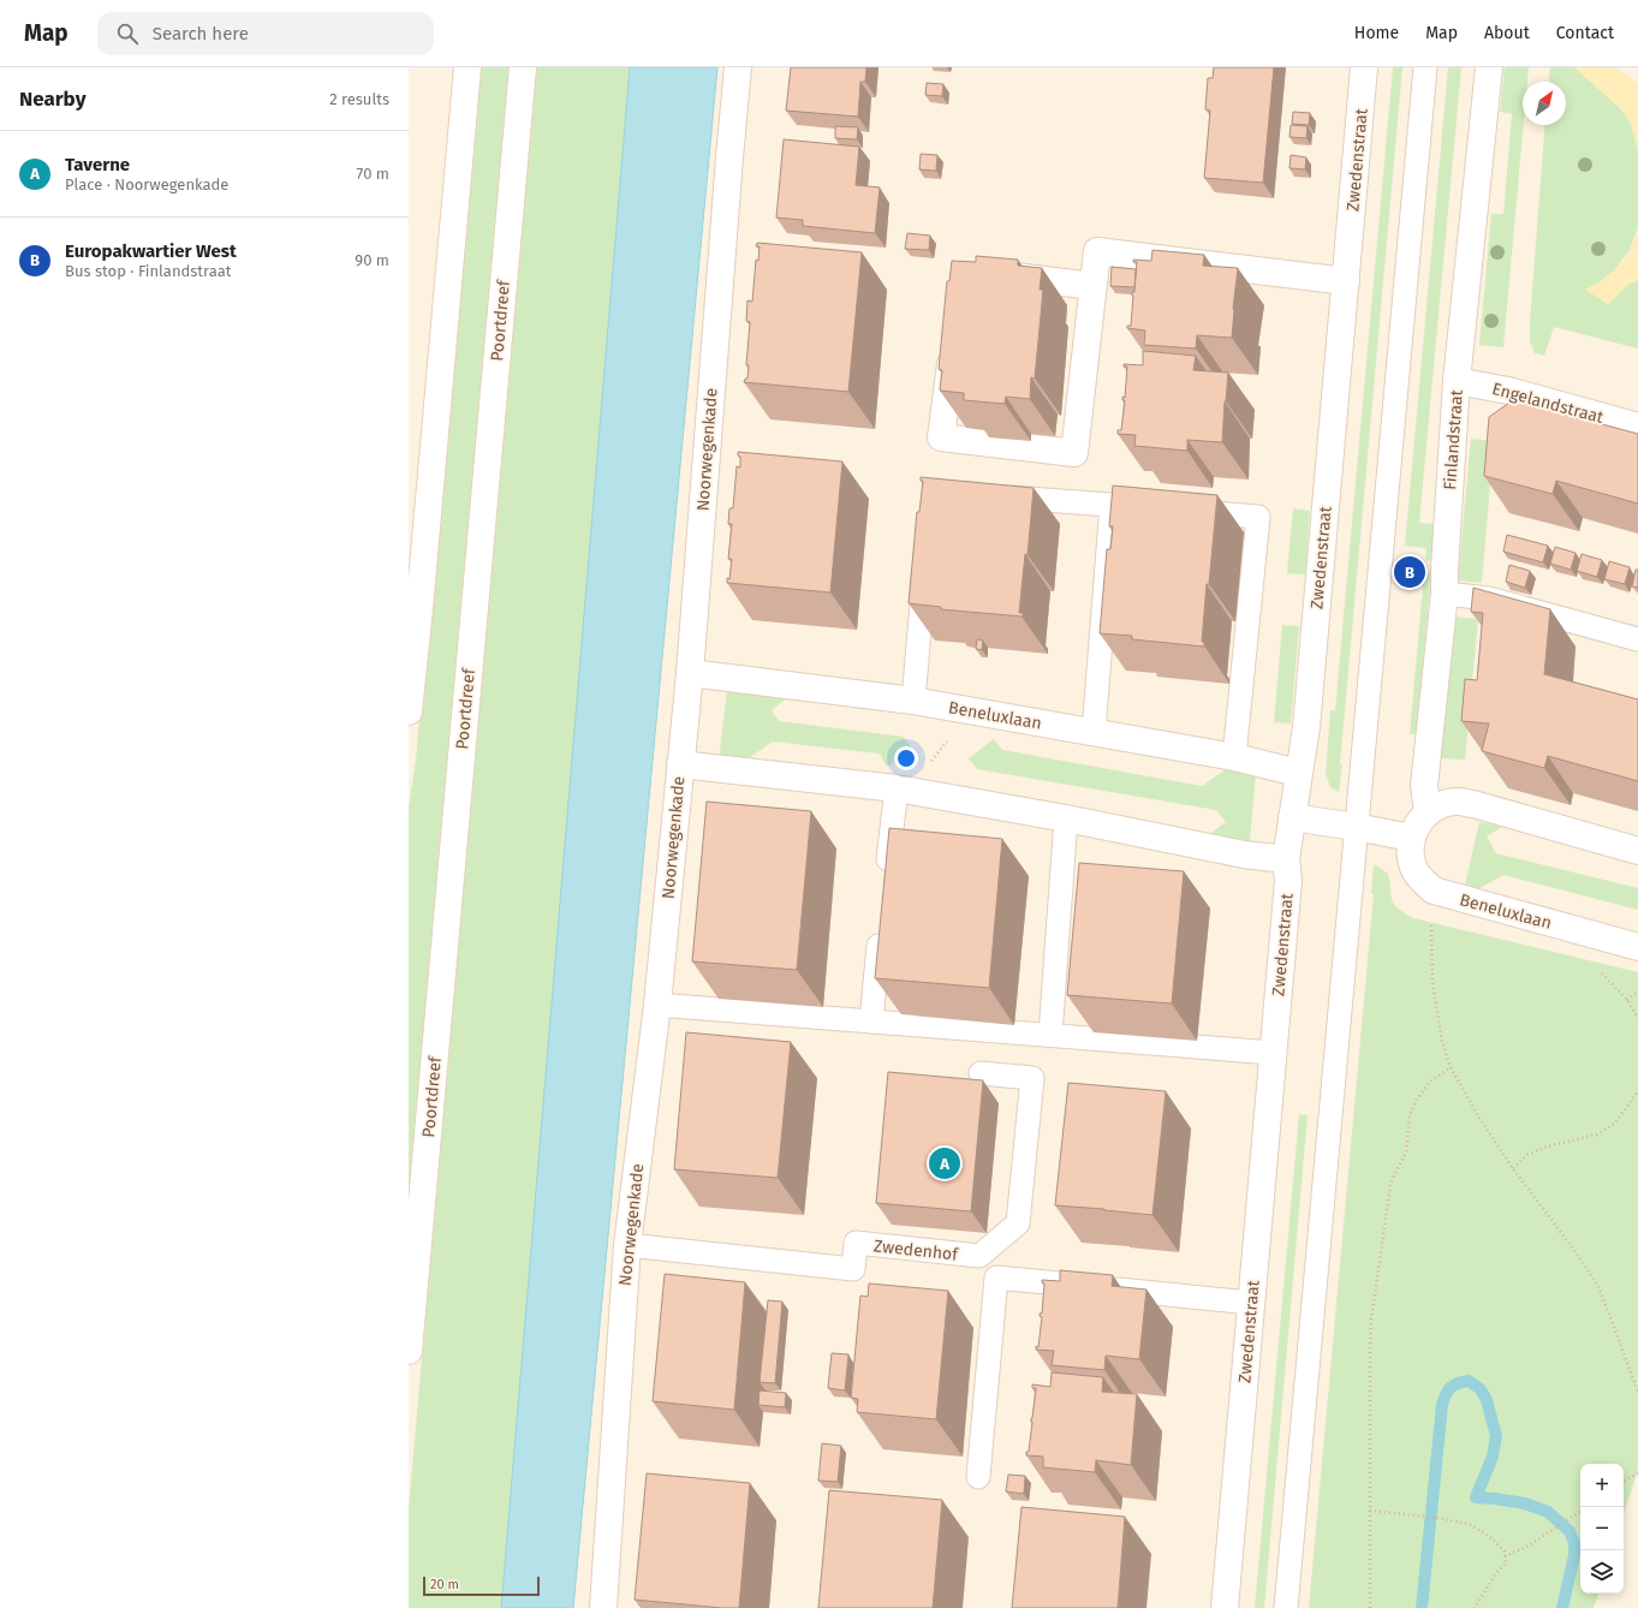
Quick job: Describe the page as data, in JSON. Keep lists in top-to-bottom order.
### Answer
{
  "streets": {
    "street": [
      "Zwedenstraat",
      "Poortdreef",
      "Engelandstraat",
      "Finlandstraat",
      "Noorwegenkade",
      "Beneluxlaan"
    ],
    "lane": ["Zwedenhof"]
  },
  "crossings": [
    ["Zwedenstraat", "Beneluxlaan"],
    ["Engelandstraat", "Finlandstraat"],
    ["Noorwegenkade", "Beneluxlaan"],
    ["Noorwegenkade", "Zwedenhof"]
  ],
  "scale_bar": "20 m",
  "north": "top right",
  "page": {
    "header": "Map",
    "search": "Search here",
    "nav": [
      "Home",
      "Map",
      "About",
      "Contact"
    ],
    "heading": ["Nearby", "2 results"],
    "list": [
      {
        "mark": "A",
        "name": "Taverne",
        "note": "Place · Noorwegenkade",
        "value": "70 m"
      },
      {
        "mark": "B",
        "name": "Europakwartier West",
        "note": "Bus stop · Finlandstraat",
        "value": "90 m"
      }
    ],
    "pins": ["B", "A"],
    "map_buttons": ["+", "−"],
    "scale": "20 m"
  }
}
